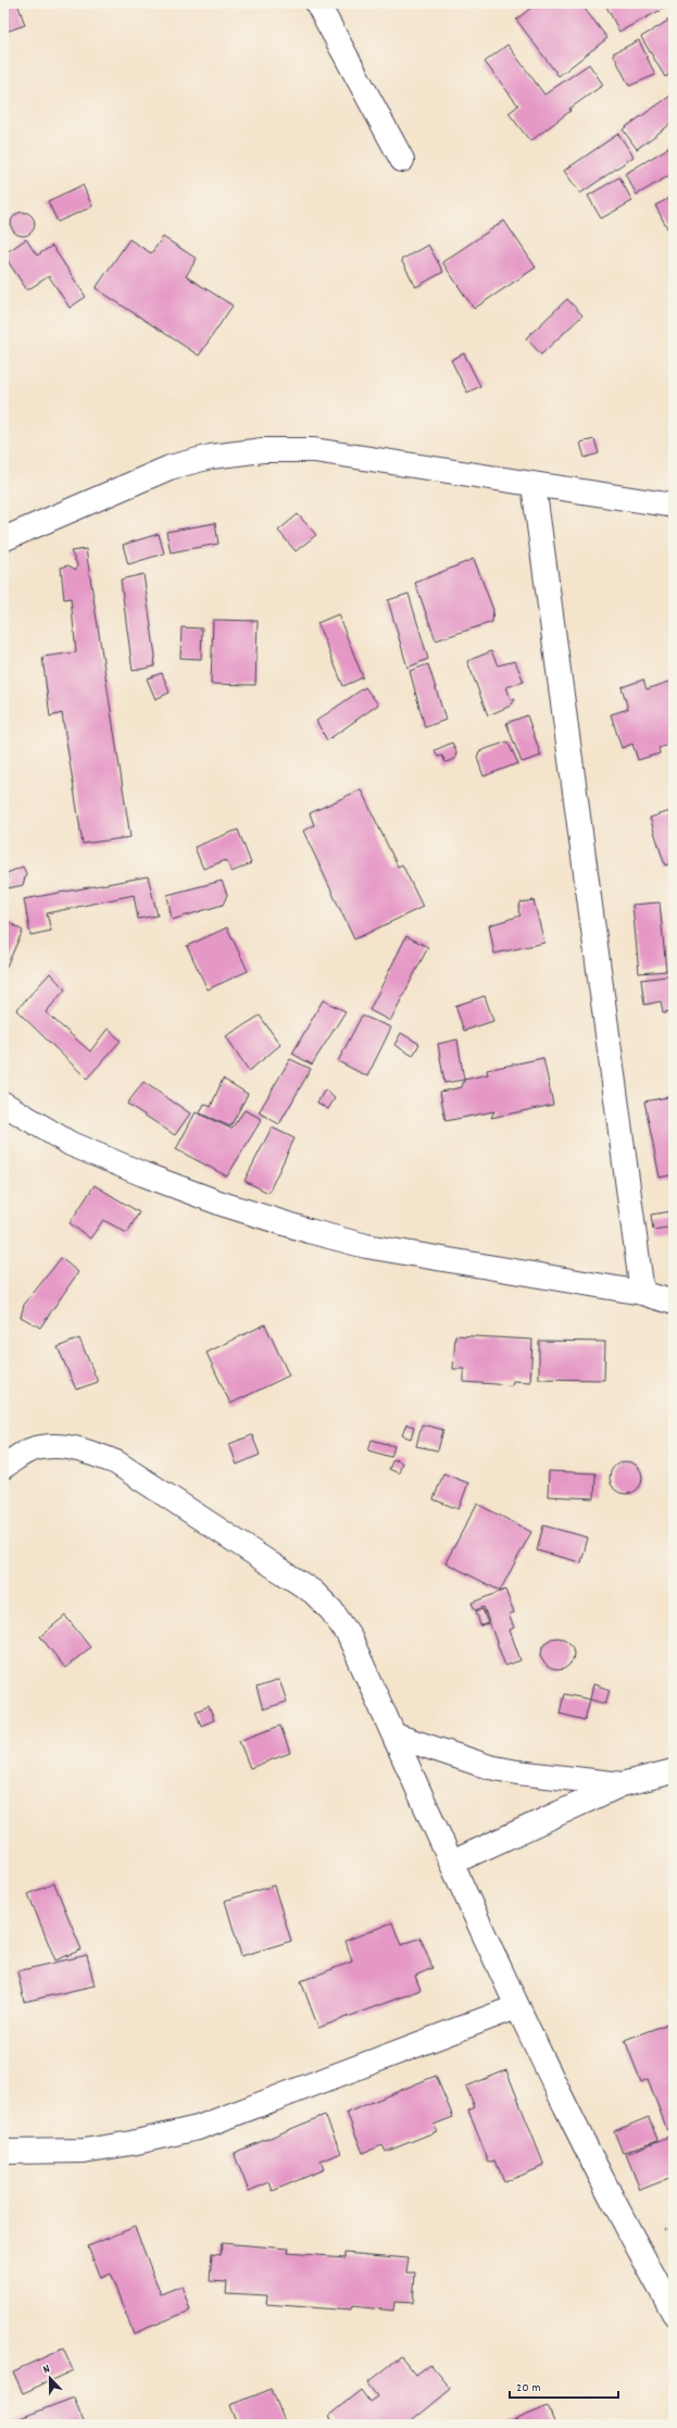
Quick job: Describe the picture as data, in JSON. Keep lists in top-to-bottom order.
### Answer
{
  "scale_bar": "20 m",
  "north": "top"
}
